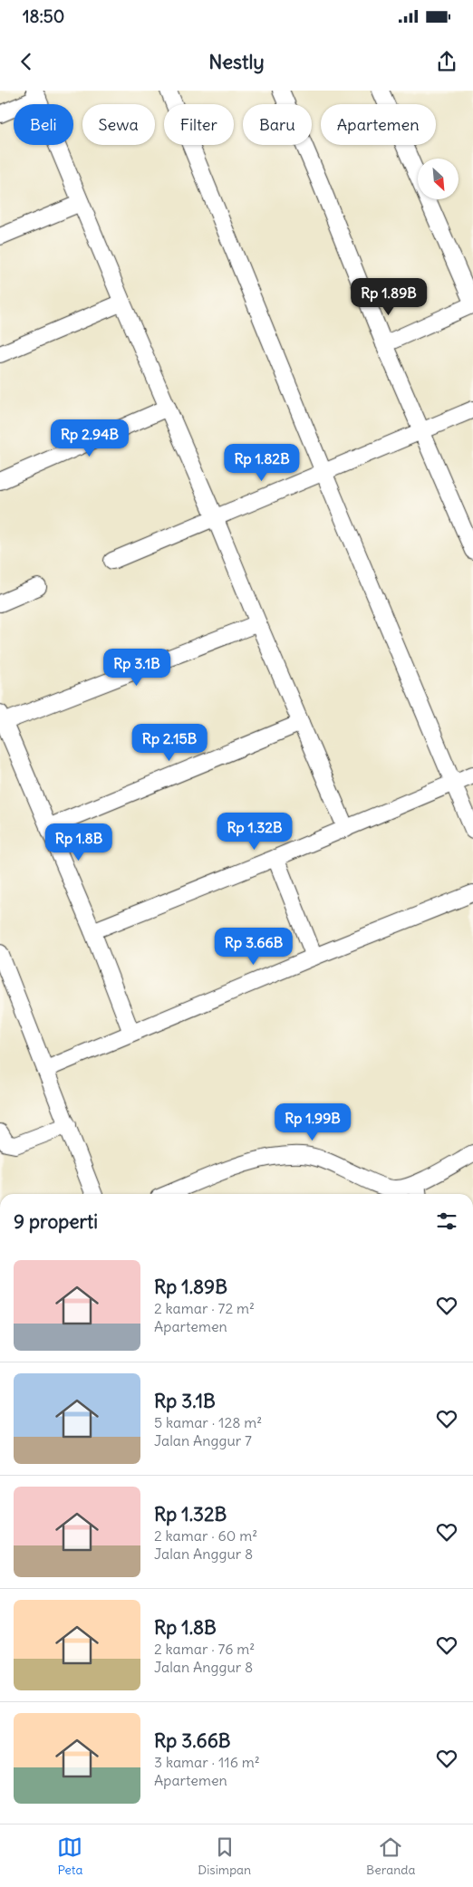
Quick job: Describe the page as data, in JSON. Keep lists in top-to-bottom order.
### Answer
{
  "north": "bottom right",
  "page": {
    "status": "18:50",
    "header": "Nestly",
    "chip": [
      "Beli",
      "Sewa",
      "Filter",
      "Baru",
      "Apartemen"
    ],
    "price": [
      "Rp 1.89B",
      "Rp 2.94B",
      "Rp 1.82B",
      "Rp 3.1B",
      "Rp 2.15B",
      "Rp 1.32B",
      "Rp 1.8B",
      "Rp 3.66B",
      "Rp 1.99B"
    ],
    "heading": "9 properti",
    "list": [
      {
        "name": "Rp 1.89B",
        "note": "2 kamar · 72 m² · Apartemen"
      },
      {
        "name": "Rp 3.1B",
        "note": "5 kamar · 128 m² · Jalan Anggur 7"
      },
      {
        "name": "Rp 1.32B",
        "note": "2 kamar · 60 m² · Jalan Anggur 8"
      },
      {
        "name": "Rp 1.8B",
        "note": "2 kamar · 76 m² · Jalan Anggur 8"
      },
      {
        "name": "Rp 3.66B",
        "note": "3 kamar · 116 m² · Apartemen"
      }
    ],
    "tabs": ["Peta", "Disimpan", "Beranda"]
  }
}
